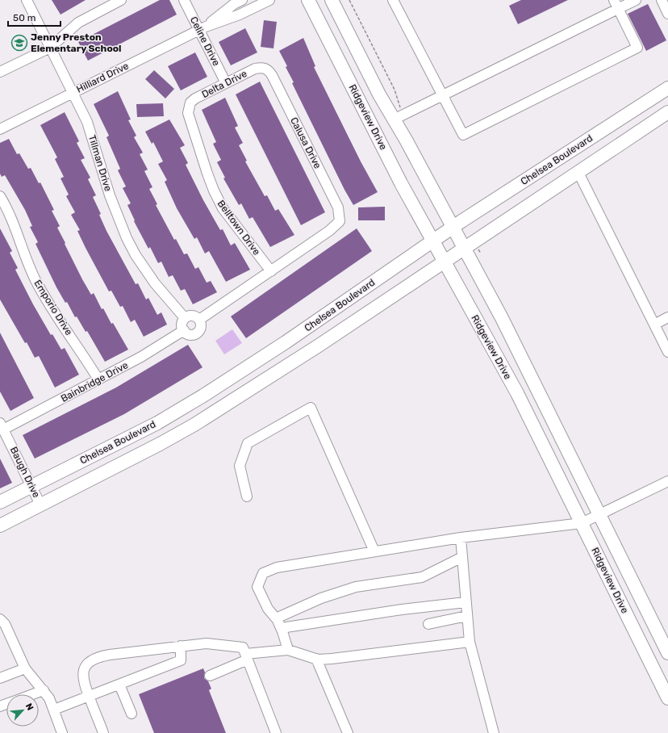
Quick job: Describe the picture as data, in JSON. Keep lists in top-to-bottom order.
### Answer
{
  "streets": {
    "main road": ["Ridgeview Drive", "Chelsea Boulevard"],
    "street": [
      "Celine Drive",
      "Hilliard Drive",
      "Delta Drive",
      "Calusa Drive",
      "Tillman Drive",
      "Belltown Drive",
      "Emporio Drive",
      "Bainbridge Drive",
      "Baugh Drive"
    ]
  },
  "crossings": [
    ["Celine Drive", "Hilliard Drive"],
    ["Celine Drive", "Delta Drive"],
    ["Hilliard Drive", "Tillman Drive"],
    ["Delta Drive", "Calusa Drive"],
    ["Delta Drive", "Belltown Drive"],
    ["Ridgeview Drive", "Chelsea Boulevard"],
    ["Calusa Drive", "Belltown Drive"],
    ["Chelsea Boulevard", "Baugh Drive"],
    ["Tillman Drive", "Bainbridge Drive"],
    ["Emporio Drive", "Bainbridge Drive"],
    ["Bainbridge Drive", "Baugh Drive"]
  ],
  "places": {
    "school or university": ["Jenny Preston Elementary School"]
  },
  "scale_bar": "50 m",
  "north": "top right"
}
